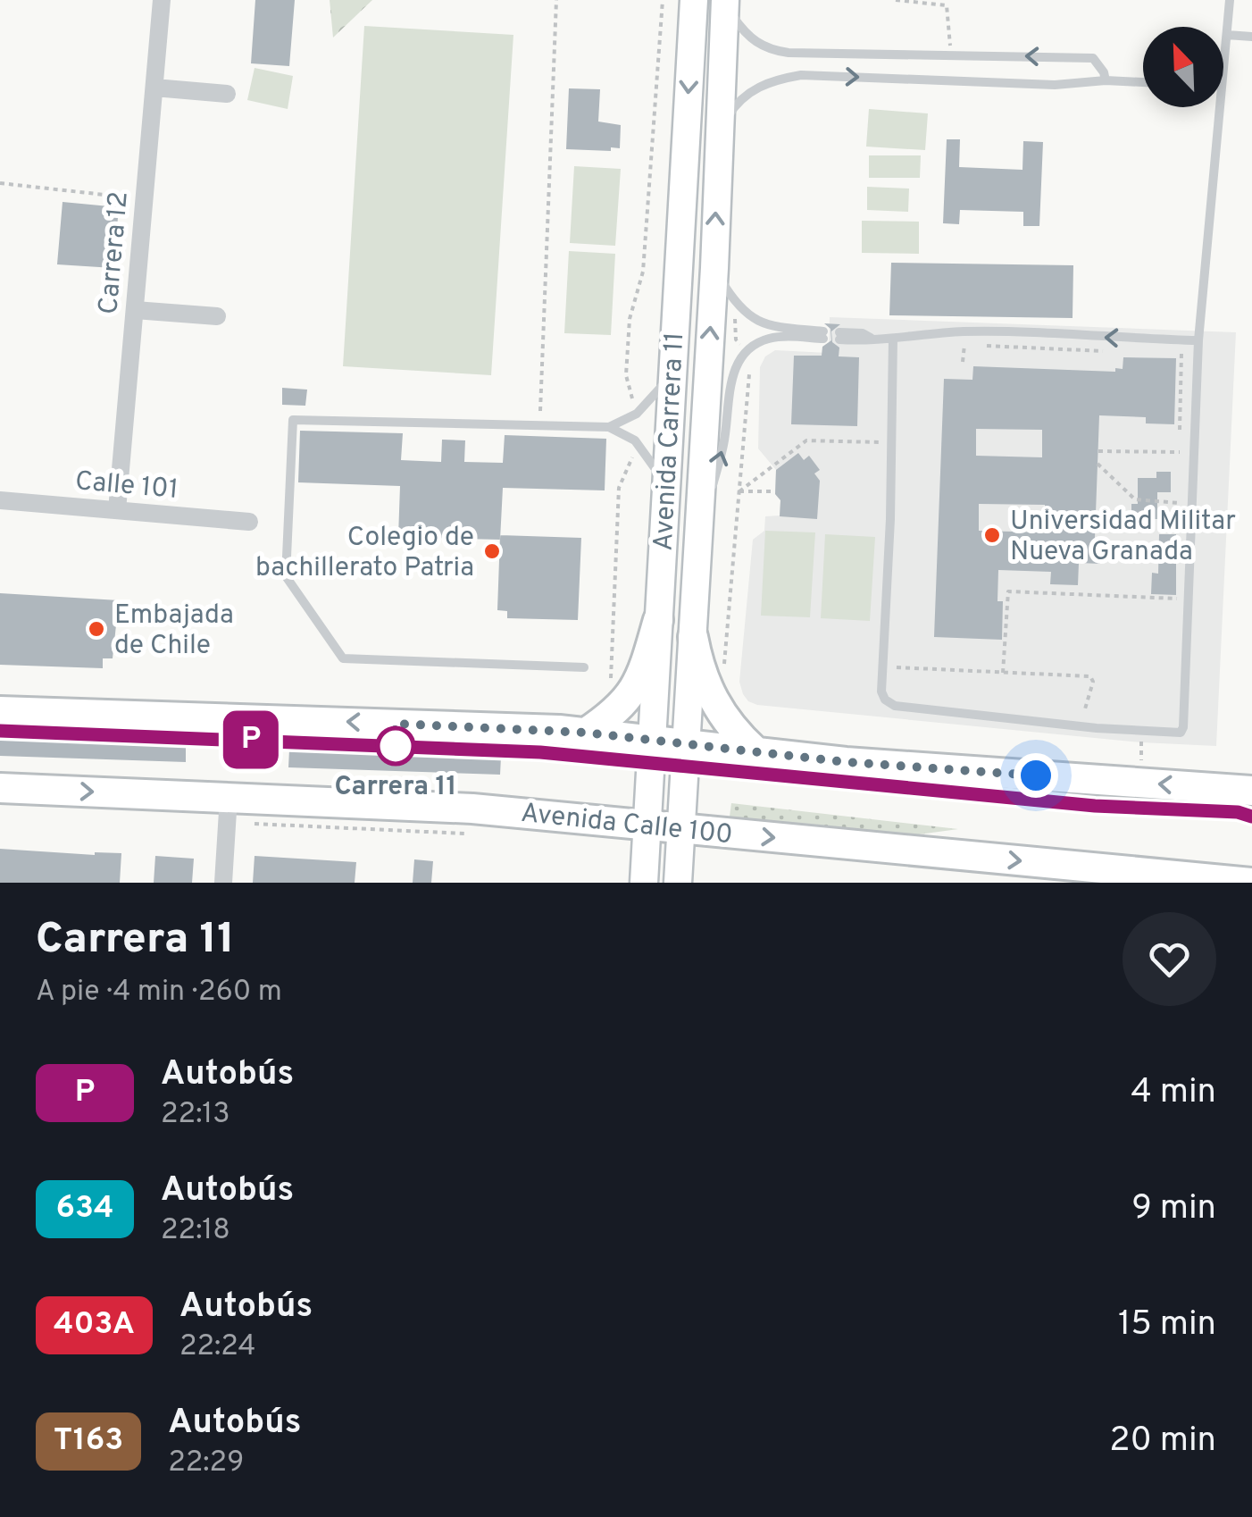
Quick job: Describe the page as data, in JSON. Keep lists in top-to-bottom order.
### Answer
{
  "streets": {
    "main road": ["Avenida Carrera 11", "Avenida Calle 100"],
    "street": ["Carrera 12", "Calle 101"]
  },
  "crossings": [
    ["Carrera 12", "Calle 101"],
    ["Avenida Carrera 11", "Avenida Calle 100"]
  ],
  "places": [
    "Universidad Militar Nueva Granada",
    "Colegio de bachillerato Patria",
    "Embajada de Chile",
    "Carrera 11"
  ],
  "lines": ["bus line P"],
  "north": "top left",
  "page": {
    "on_map": "P",
    "heading": ["Carrera 11", "A pie · 4 min · 260 m"],
    "list": [
      {
        "mark": "P",
        "name": "Autobús",
        "note": "22:13",
        "value": "4 min"
      },
      {
        "mark": "634",
        "name": "Autobús",
        "note": "22:18",
        "value": "9 min"
      },
      {
        "mark": "403A",
        "name": "Autobús",
        "note": "22:24",
        "value": "15 min"
      },
      {
        "mark": "T163",
        "name": "Autobús",
        "note": "22:29",
        "value": "20 min"
      }
    ]
  }
}
